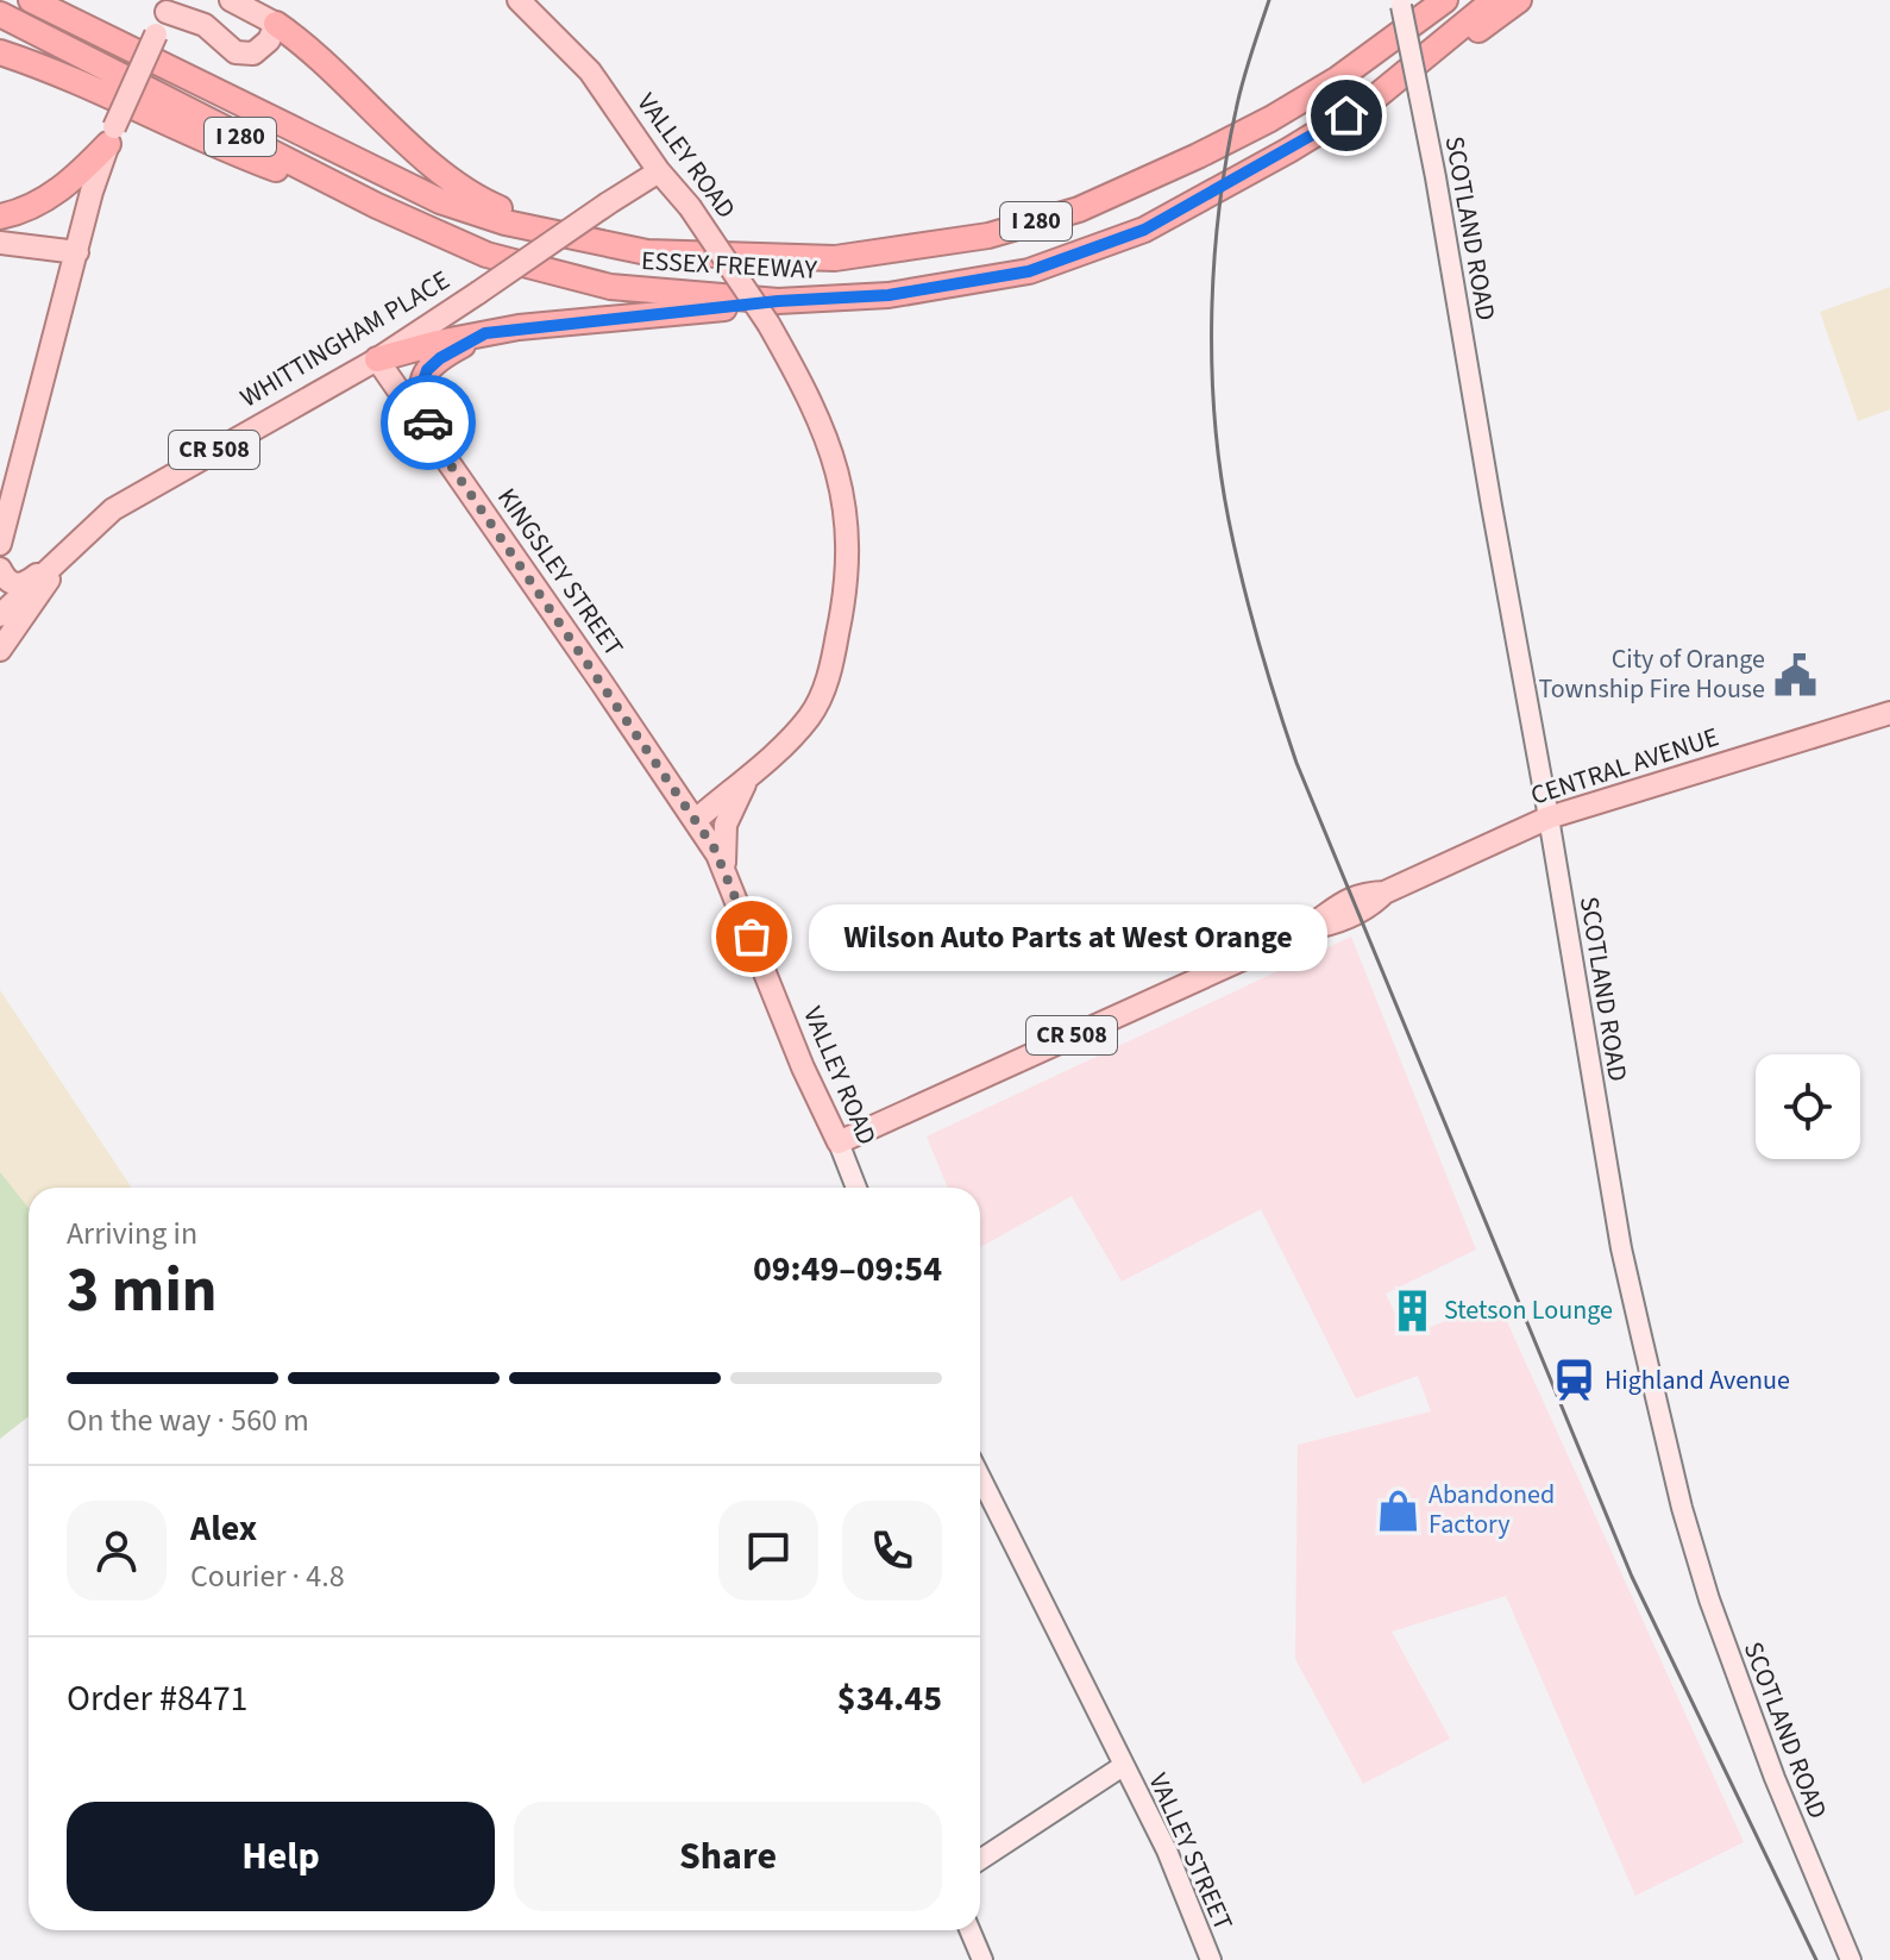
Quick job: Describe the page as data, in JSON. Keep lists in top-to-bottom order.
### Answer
{
  "streets": {
    "highway": ["I 280", "ESSEX FREEWAY"],
    "main road": [
      "VALLEY ROAD",
      "SCOTLAND ROAD",
      "WHITTINGHAM PLACE",
      "CR 508",
      "KINGSLEY STREET",
      "CENTRAL AVENUE",
      "VALLEY STREET"
    ]
  },
  "crossings": [
    ["VALLEY ROAD", "ESSEX FREEWAY"],
    ["VALLEY ROAD", "WHITTINGHAM PLACE"],
    ["VALLEY ROAD", "KINGSLEY STREET"],
    ["VALLEY ROAD", "CENTRAL AVENUE"],
    ["SCOTLAND ROAD", "CENTRAL AVENUE"],
    ["WHITTINGHAM PLACE", "KINGSLEY STREET"]
  ],
  "places": {
    "public building": ["City of Orange Township Fire House"],
    "other": ["Wilson Auto Parts at West Orange"],
    "building": ["Stetson Lounge"],
    "station": ["Highland Avenue"],
    "shop": ["Abandoned Factory"]
  },
  "page": {
    "bubble": "Wilson Auto Parts at West Orange",
    "heading": ["3 min", "Arriving in", "09:49–09:54"],
    "panel": [
      "Alex",
      "Courier · 4.8",
      "Order #8471",
      "$34.45"
    ],
    "bar": "On the way · 560 m",
    "buttons": ["Help", "Share"]
  }
}
